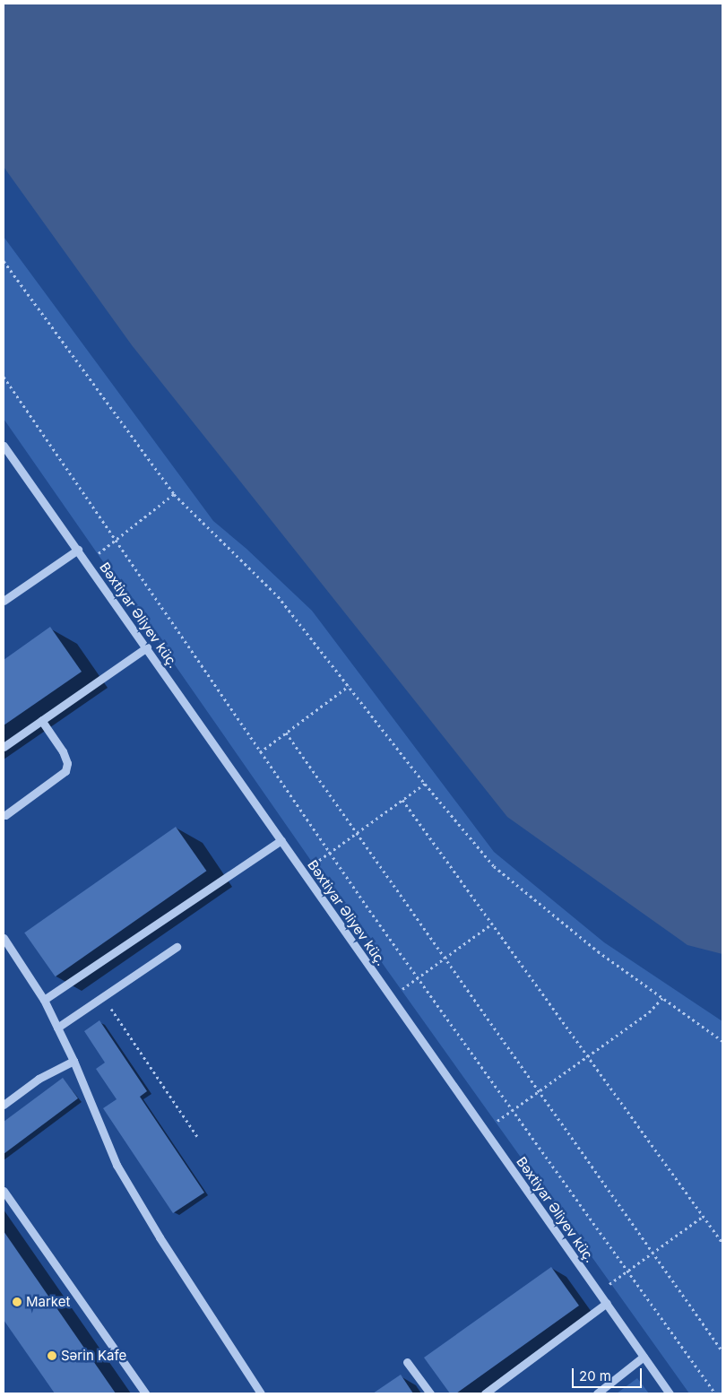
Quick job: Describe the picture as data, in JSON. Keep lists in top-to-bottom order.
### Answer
{
  "streets": {
    "street": ["Bəxtiyar Əliyev küç."]
  },
  "places": ["Market", "Sərin Kafe"],
  "scale_bar": "20 m"
}
